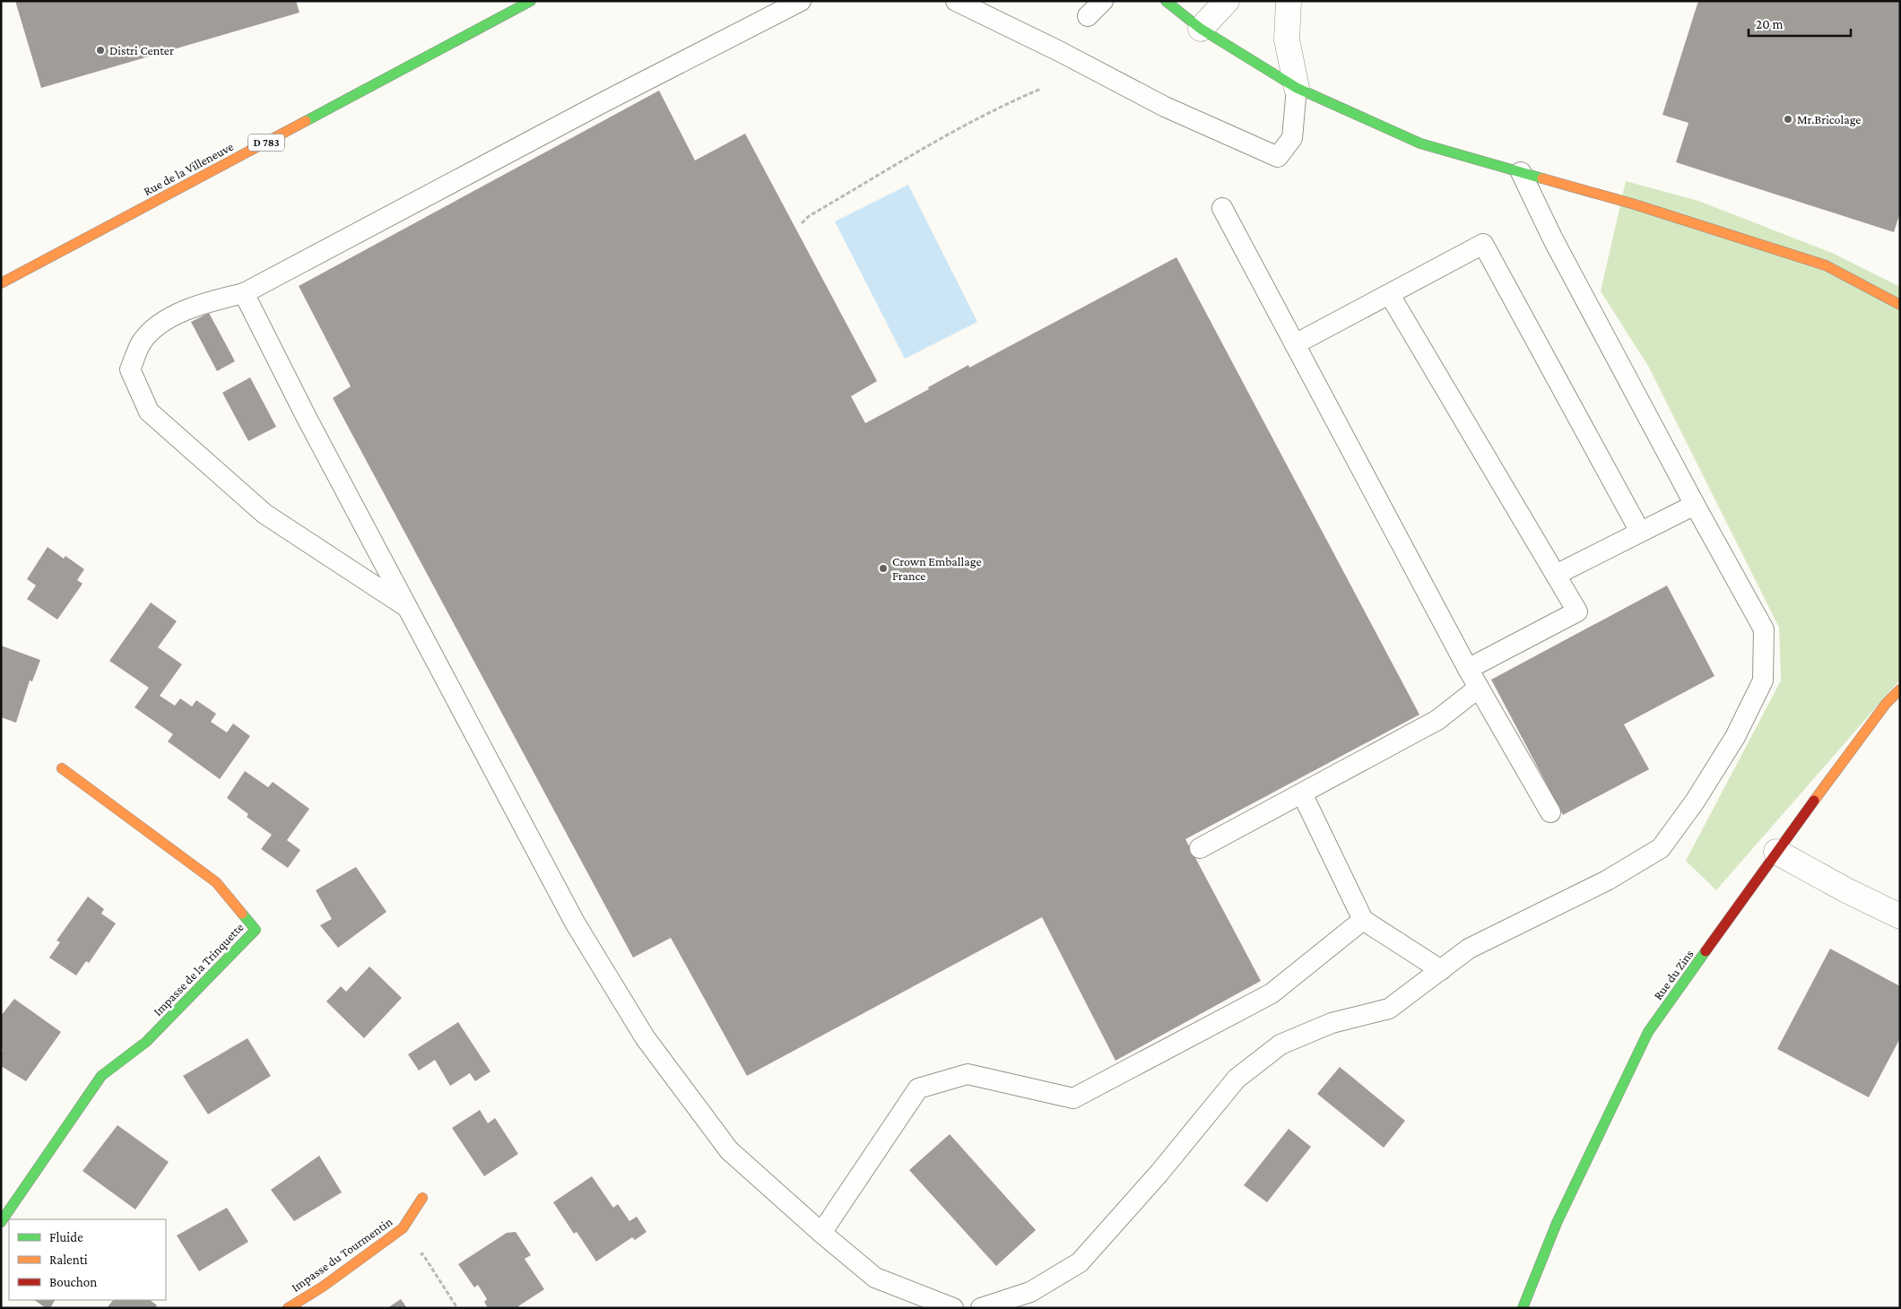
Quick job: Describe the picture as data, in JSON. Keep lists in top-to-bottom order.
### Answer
{
  "streets": {
    "street": [
      "D 783",
      "Rue de la Villeneuve",
      "Impasse de la Trinquette",
      "Rue du Zins",
      "Impasse du Tourmentin"
    ]
  },
  "places": ["Distri Center", "Mr.Bricolage", "Crown Emballage France"],
  "legend": ["Fluide", "Ralenti", "Bouchon"],
  "scale_bar": "20 m"
}
